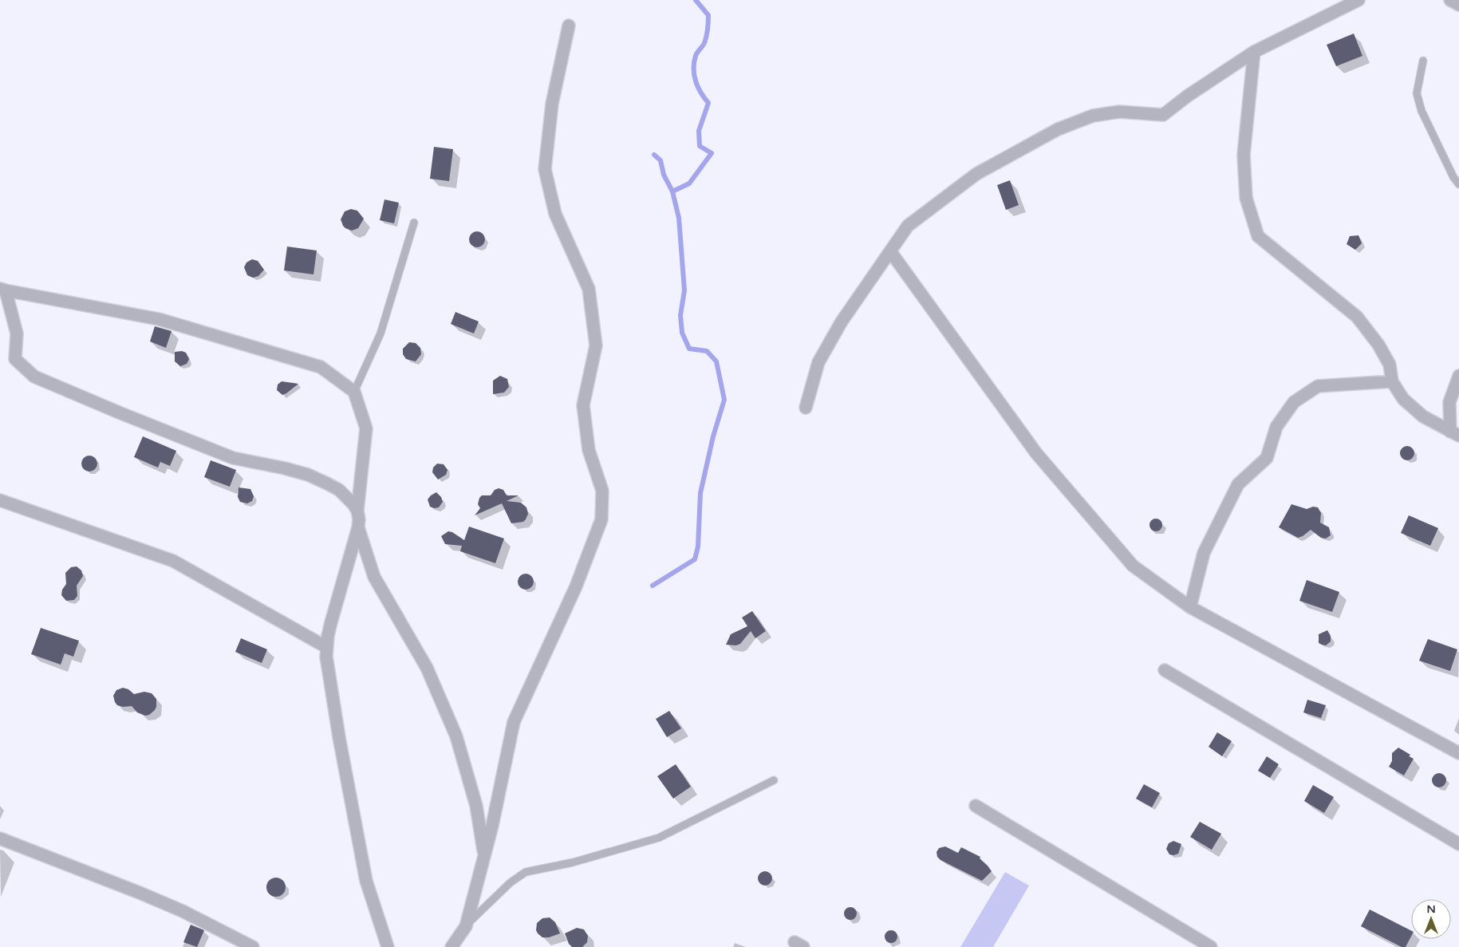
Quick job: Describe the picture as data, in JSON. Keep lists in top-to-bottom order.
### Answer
{
  "north": "top"
}
